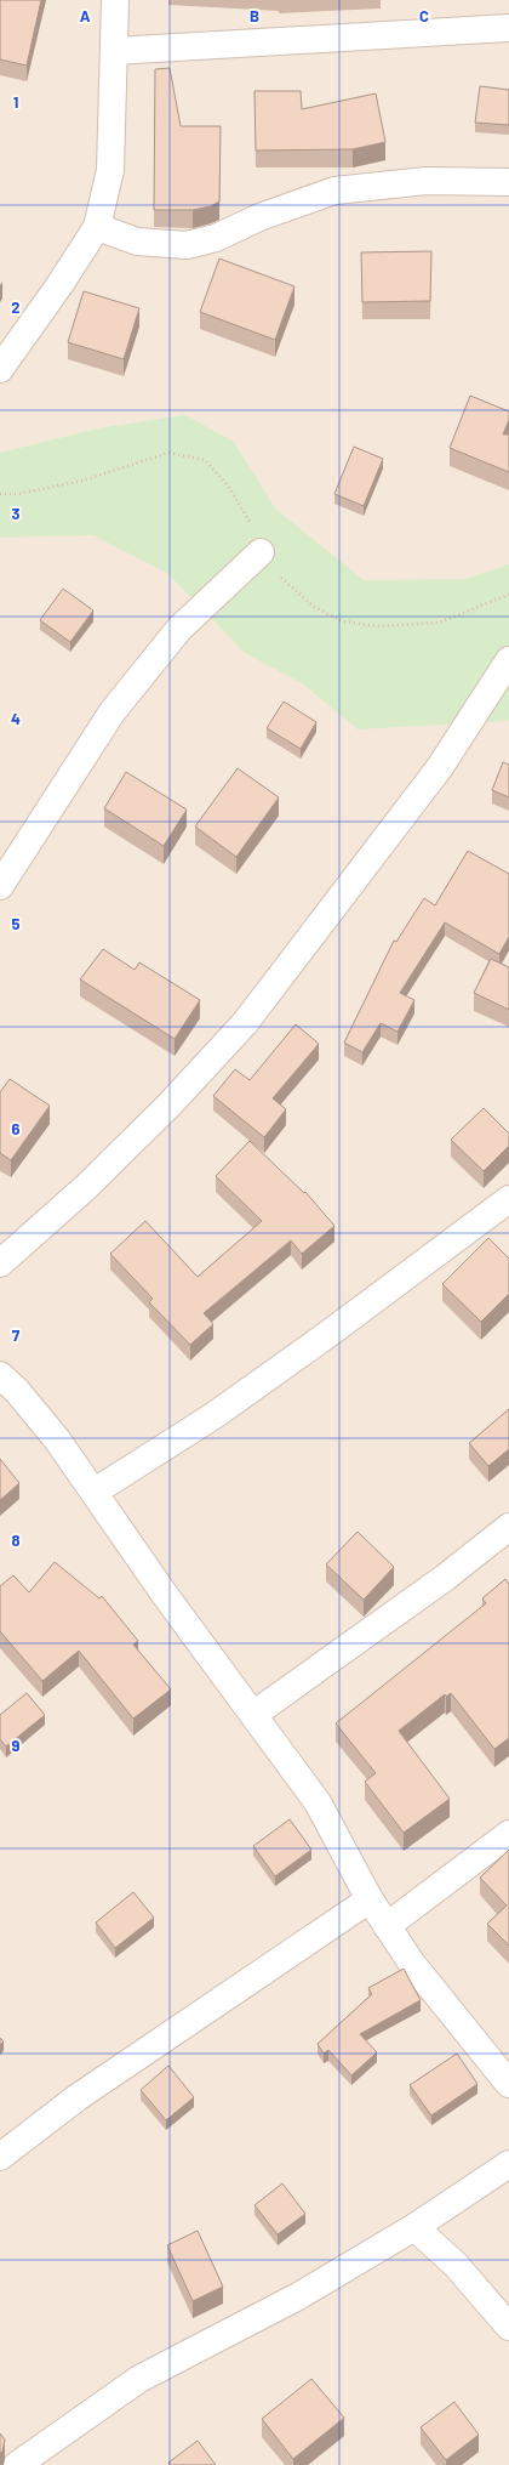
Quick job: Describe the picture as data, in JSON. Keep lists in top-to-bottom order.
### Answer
{
  "grid": {
    "columns": ["A", "B", "C"],
    "rows": [
      "1",
      "2",
      "3",
      "4",
      "5",
      "6",
      "7",
      "8",
      "9"
    ]
  }
}
